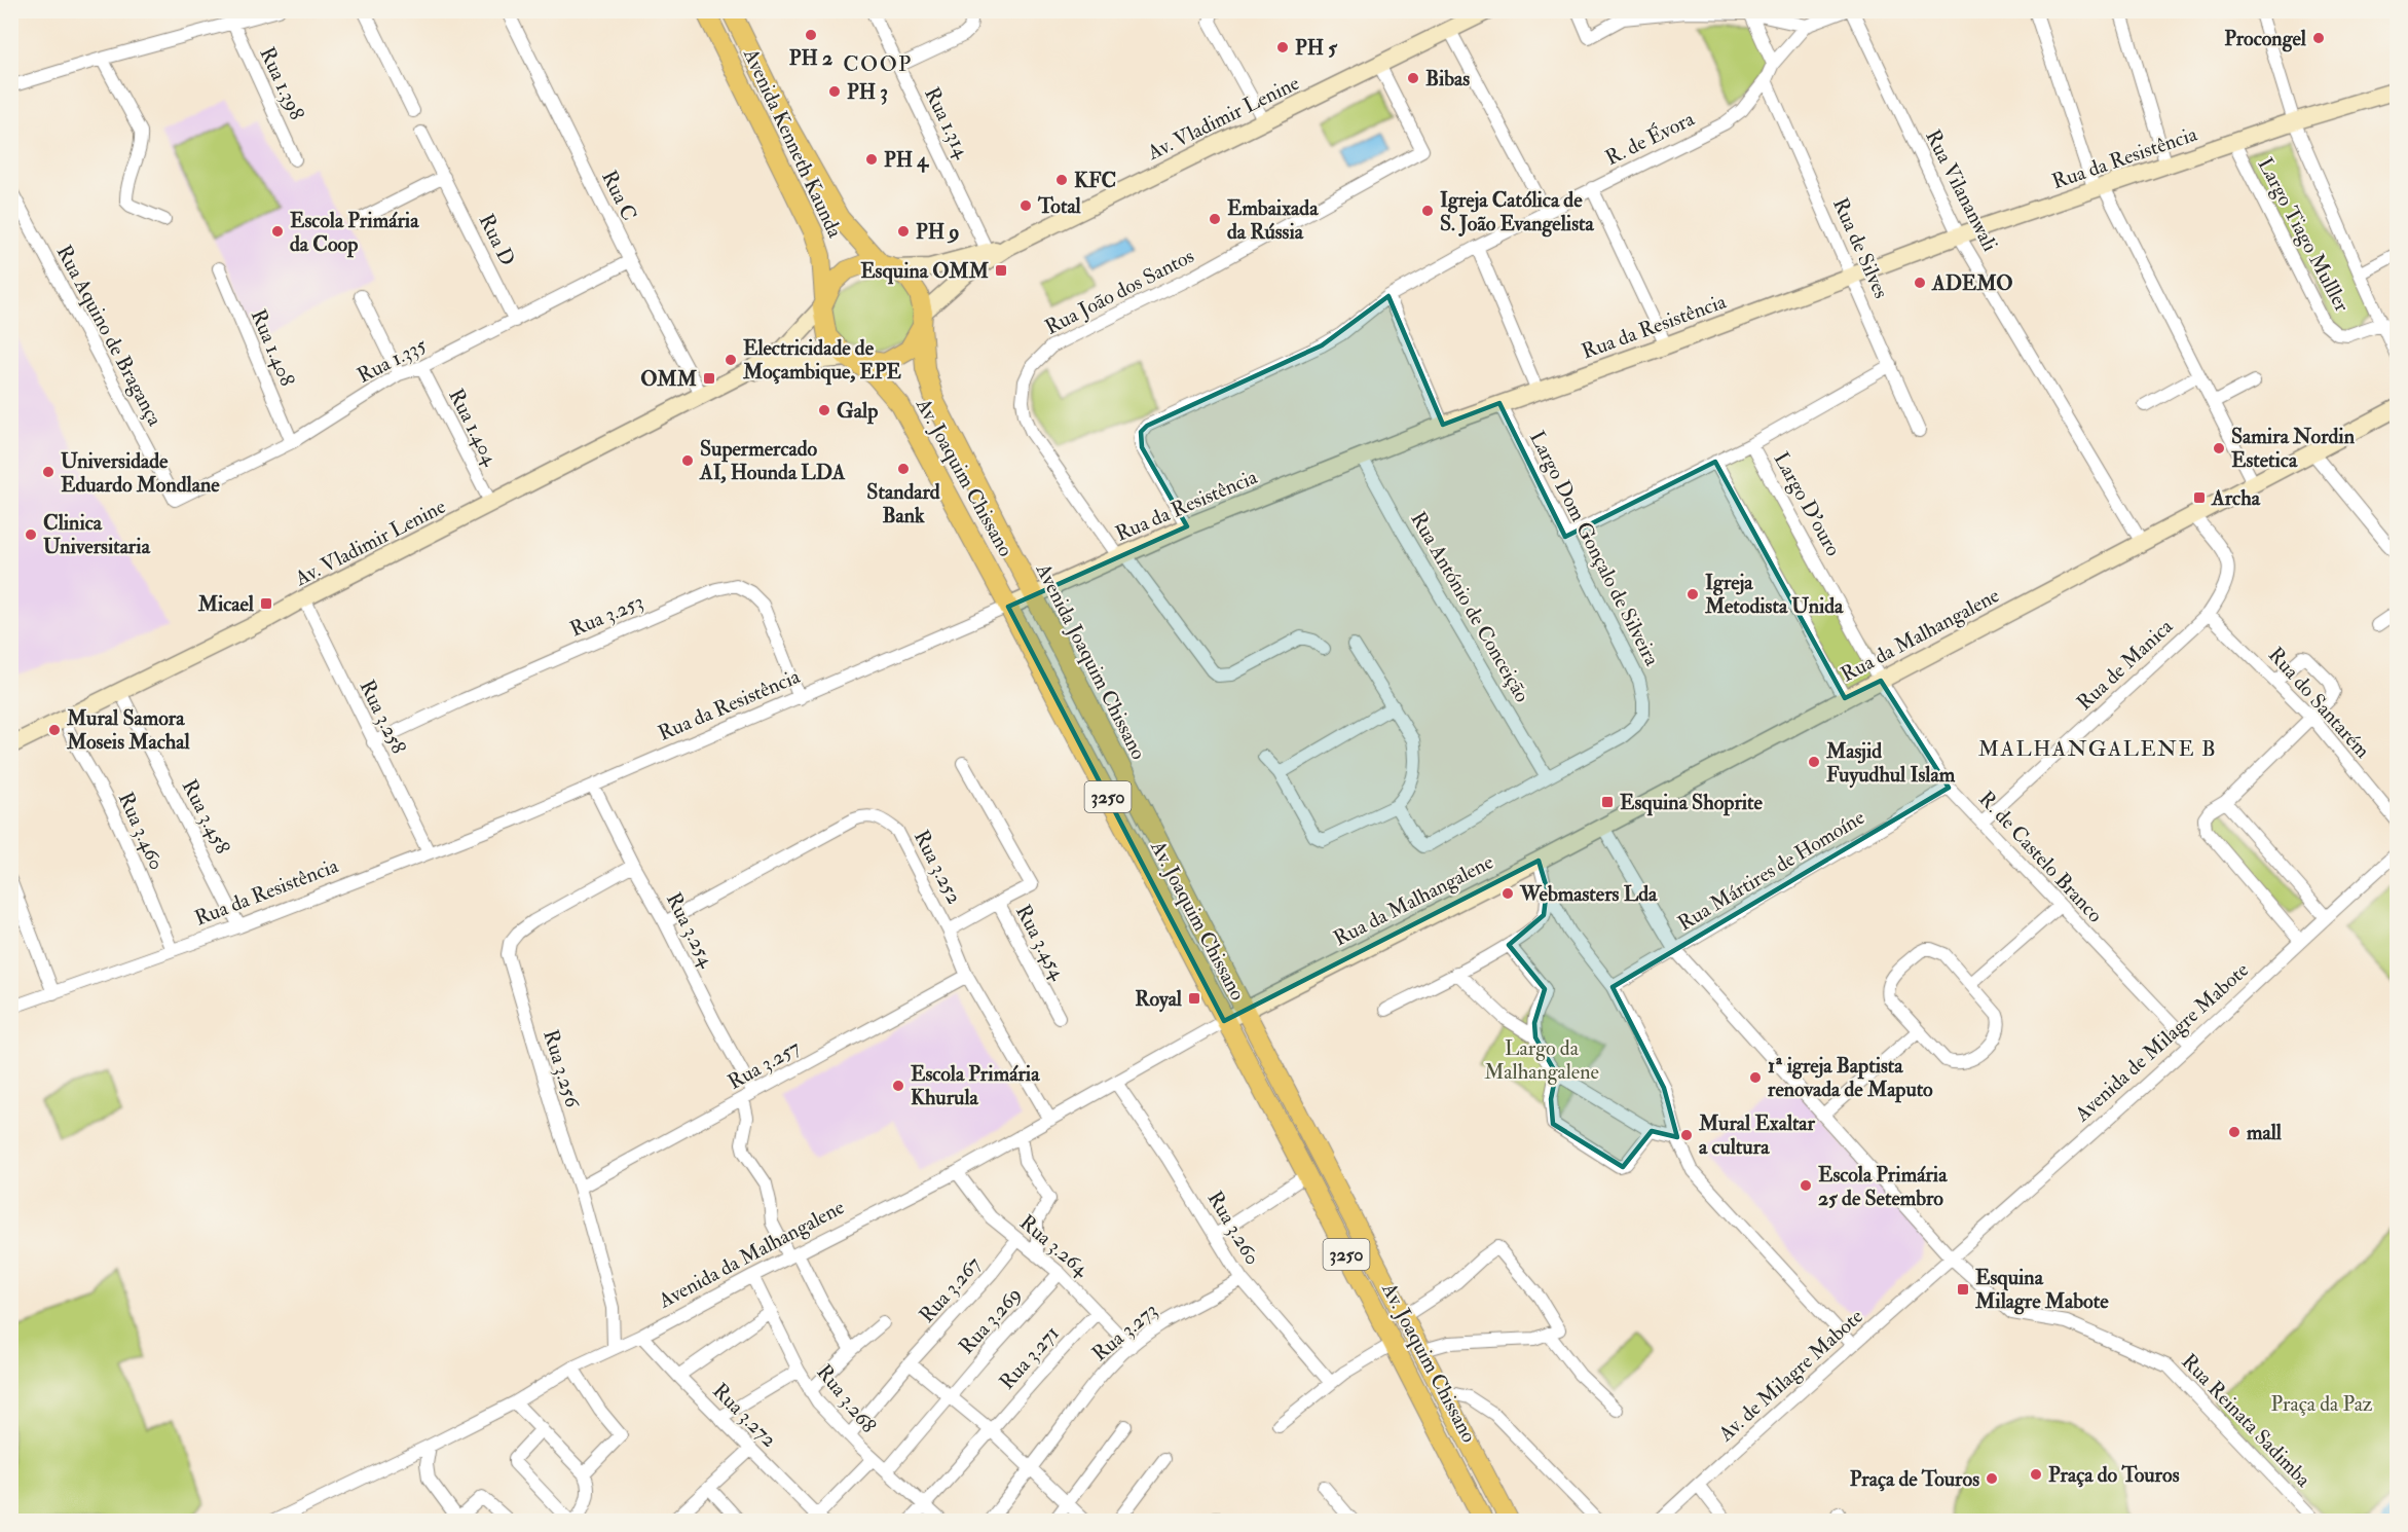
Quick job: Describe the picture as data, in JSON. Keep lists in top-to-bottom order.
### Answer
{
  "streets": {
    "main road": [
      "Avenida Kenneth Kaunda",
      "Av. Joaquim Chissano",
      "Avenida Joaquim Chissano",
      "3250"
    ],
    "street": [
      "Rua 1.398",
      "Av. Vladimir Lenine",
      "Rua 1.314",
      "R. de Évora",
      "Rua da Resistência",
      "Rua Vilananwali",
      "Rua C",
      "Largo Tiago Mulller",
      "Rua D",
      "Rua de Silves",
      "Rua João dos Santos",
      "Rua Aquino de Bragança",
      "Rua 1.408",
      "Rua 1.335",
      "Rua 1.404",
      "Largo D'ouro",
      "Largo Dom Gonçalo de Silveira",
      "Rua António de Conceição",
      "Rua 3.253",
      "Rua da Malhangalene",
      "Rua de Manica",
      "Rua do Santarém",
      "Rua 3.258",
      "Rua 3.458",
      "Rua 3.460",
      "R. de Castelo Branco",
      "Rua 3.252",
      "Rua Mártires de Homoíne",
      "Rua 3.254",
      "Rua 3.454",
      "Avenida de Milagre Mabote",
      "Rua 3.257",
      "Rua 3.256",
      "Rua 3.260",
      "Rua 3.264",
      "Avenida da Malhangalene",
      "Rua 3.267",
      "Rua 3.269",
      "Rua 3.273",
      "Rua 3.271",
      "Av. de Milagre Mabote",
      "Rua 3.268",
      "Rua 3.272",
      "Rua Reinata Sadimba"
    ]
  },
  "crossings": [
    ["Av. Vladimir Lenine", "Rua 1.314"],
    ["Av. Vladimir Lenine", "Avenida Kenneth Kaunda"],
    ["Av. Vladimir Lenine", "Rua C"],
    ["Av. Vladimir Lenine", "Rua João dos Santos"],
    ["Av. Vladimir Lenine", "Rua 1.404"],
    ["Av. Vladimir Lenine", "Av. Joaquim Chissano"],
    ["Av. Vladimir Lenine", "Avenida Joaquim Chissano"],
    ["Av. Vladimir Lenine", "Rua 3.258"],
    ["Av. Vladimir Lenine", "Rua 3.458"],
    ["R. de Évora", "Rua da Resistência"],
    ["R. de Évora", "Rua de Silves"],
    ["Avenida Kenneth Kaunda", "Av. Joaquim Chissano"],
    ["Avenida Kenneth Kaunda", "Avenida Joaquim Chissano"],
    ["Rua da Resistência", "Rua Vilananwali"],
    ["Rua da Resistência", "Largo Tiago Mulller"],
    ["Rua da Resistência", "Rua de Silves"],
    ["Rua da Resistência", "Rua João dos Santos"],
    ["Rua da Resistência", "Av. Joaquim Chissano"],
    ["Rua da Resistência", "Largo Dom Gonçalo de Silveira"],
    ["Rua da Resistência", "Rua António de Conceição"],
    ["Rua da Resistência", "Rua 3.253"],
    ["Rua da Resistência", "Avenida Joaquim Chissano"],
    ["Rua da Resistência", "Rua 3.258"],
    ["Rua da Resistência", "Rua 3.458"],
    ["Rua da Resistência", "Rua 3.460"],
    ["Rua da Resistência", "Rua 3.254"],
    ["Rua Vilananwali", "Rua da Malhangalene"],
    ["Rua C", "Rua 1.335"],
    ["Rua D", "Rua 1.335"],
    ["Rua Aquino de Bragança", "Rua 1.335"],
    ["Rua 1.408", "Rua 1.335"],
    ["Rua 1.335", "Rua 1.404"],
    ["Av. Joaquim Chissano", "Rua da Malhangalene"],
    ["Av. Joaquim Chissano", "Avenida Joaquim Chissano"],
    ["Av. Joaquim Chissano", "Avenida da Malhangalene"],
    ["Largo D'ouro", "Rua da Malhangalene"],
    ["Largo D'ouro", "R. de Castelo Branco"],
    ["Largo Dom Gonçalo de Silveira", "Rua António de Conceição"],
    ["Rua 3.253", "Rua 3.258"],
    ["Rua da Malhangalene", "Avenida Joaquim Chissano"],
    ["Rua da Malhangalene", "Rua de Manica"],
    ["Rua da Malhangalene", "R. de Castelo Branco"],
    ["Rua da Malhangalene", "Avenida da Malhangalene"],
    ["Rua da Malhangalene", "Rua Reinata Sadimba"],
    ["Avenida Joaquim Chissano", "Avenida da Malhangalene"],
    ["Rua de Manica", "Rua do Santarém"],
    ["Rua de Manica", "R. de Castelo Branco"],
    ["R. de Castelo Branco", "Rua Mártires de Homoíne"],
    ["R. de Castelo Branco", "Avenida de Milagre Mabote"],
    ["Rua 3.252", "Rua 3.254"],
    ["Rua 3.252", "Rua 3.454"],
    ["Rua 3.252", "Rua 3.257"],
    ["Rua 3.252", "Avenida da Malhangalene"],
    ["Rua Mártires de Homoíne", "Rua Reinata Sadimba"],
    ["Rua 3.254", "Rua 3.257"],
    ["Rua 3.254", "Rua 3.256"],
    ["Avenida de Milagre Mabote", "Av. de Milagre Mabote"],
    ["Avenida de Milagre Mabote", "Rua Reinata Sadimba"],
    ["Rua 3.257", "Rua 3.256"],
    ["Rua 3.256", "Avenida da Malhangalene"],
    ["Rua 3.260", "Avenida da Malhangalene"],
    ["Rua 3.260", "Rua 3.273"],
    ["Rua 3.264", "Avenida da Malhangalene"],
    ["Rua 3.264", "Rua 3.267"],
    ["Rua 3.264", "Rua 3.269"],
    ["Rua 3.264", "Rua 3.273"],
    ["Rua 3.264", "Rua 3.271"],
    ["Avenida da Malhangalene", "Rua 3.268"],
    ["Avenida da Malhangalene", "Rua 3.272"],
    ["Rua 3.267", "Rua 3.268"],
    ["Rua 3.269", "Rua 3.268"],
    ["Rua 3.271", "Rua 3.268"],
    ["Av. de Milagre Mabote", "Rua Reinata Sadimba"]
  ],
  "districts": ["COOP", "MALHANGALENE B"],
  "parks": ["Largo da Malhangalene", "Praça da Paz"],
  "places": {
    "other": [
      "PH 2",
      "Procongel",
      "PH 5",
      "Bibas",
      "PH 3",
      "PH 4",
      "KFC",
      "Total",
      "Igreja Católica de S. João Evangelista",
      "Embaixada da Rússia",
      "Escola Primária da Coop",
      "PH 9",
      "ADEMO",
      "Electricidade de Moçambique, EPE",
      "Galp",
      "Samira Nordin Estetica",
      "Supermercado AI, Hounda LDA",
      "Standard Bank",
      "Universidade Eduardo Mondlane",
      "Clinica Universitaria",
      "Igreja Metodista Unida",
      "Mural Samora Moseis Machal",
      "Masjid Fuyudhul Islam",
      "Webmasters Lda",
      "1ª igreja Baptista renovada de Maputo",
      "Escola Primária Khurula",
      "mall",
      "Mural Exaltar a cultura",
      "Escola Primária 25 de Setembro",
      "Praça do Touros",
      "Praça de Touros"
    ],
    "transit": [
      "Esquina OMM",
      "OMM",
      "Archa",
      "Micael",
      "Esquina Shoprite",
      "Royal",
      "Esquina Milagre Mabote"
    ]
  }
}
